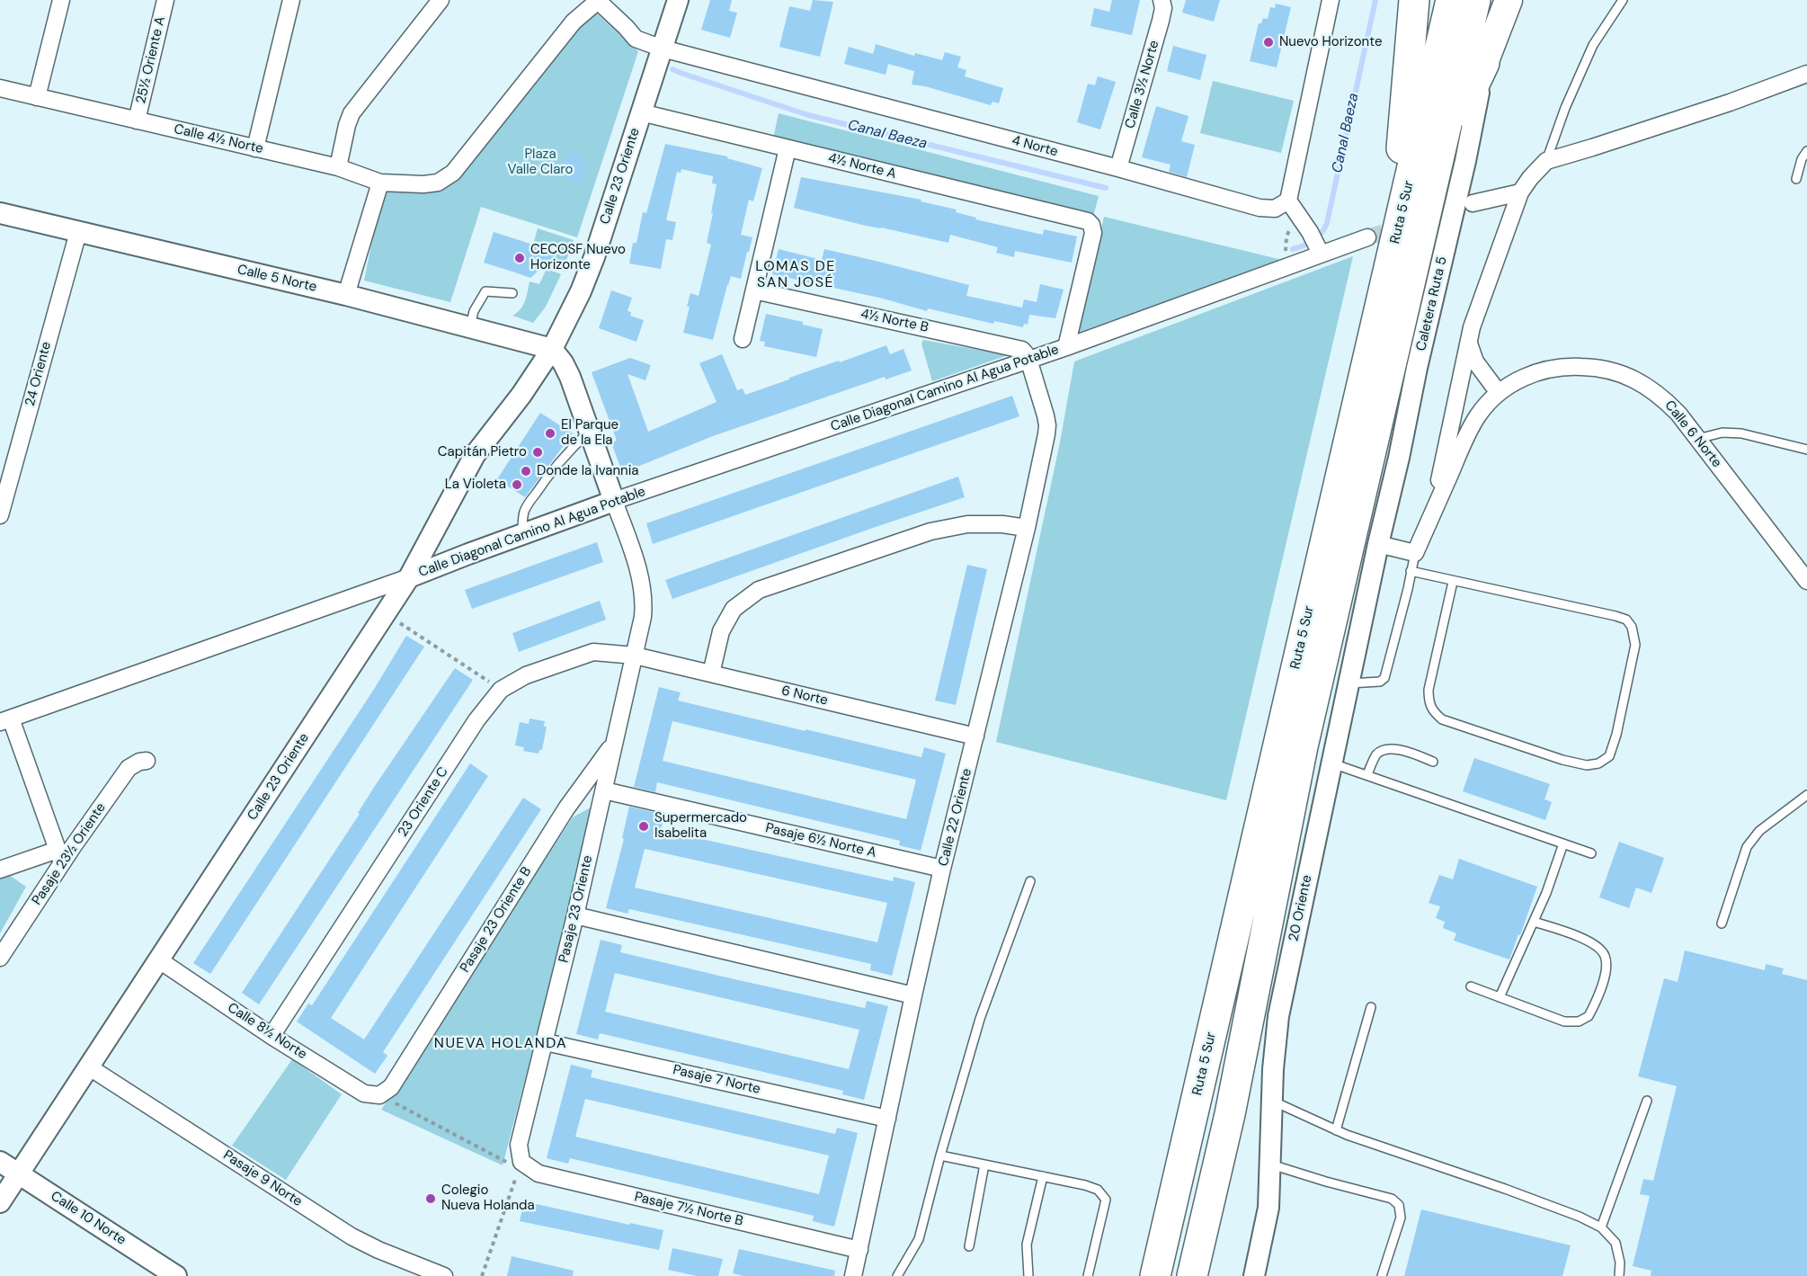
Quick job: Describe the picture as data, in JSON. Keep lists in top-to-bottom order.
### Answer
{
  "streets": {
    "highway": ["Ruta 5 Sur"],
    "street": [
      "25½ Oriente A",
      "Calle 3½ Norte",
      "Calle 4½ Norte",
      "4 Norte",
      "4½ Norte A",
      "Calle 23 Oriente",
      "Calle 5 Norte",
      "Caletera Ruta 5",
      "4½ Norte B",
      "24 Oriente",
      "Calle Diagonal Camino Al Agua Potable",
      "Calle 6 Norte",
      "6 Norte",
      "23 Oriente C",
      "Calle 22 Oriente",
      "Pasaje 6½ Norte A",
      "Pasaje 23½ Oriente",
      "20 Oriente",
      "Pasaje 23 Oriente",
      "Pasaje 23 Oriente B",
      "Calle 8½ Norte",
      "Pasaje 7 Norte",
      "Pasaje 9 Norte",
      "Pasaje 7½ Norte B",
      "Calle 10 Norte"
    ]
  },
  "crossings": [
    ["25½ Oriente A", "Calle 4½ Norte"],
    ["Calle 3½ Norte", "4 Norte"],
    ["Calle 4½ Norte", "4 Norte"],
    ["4 Norte", "Calle 23 Oriente"],
    ["4½ Norte A", "Calle 23 Oriente"],
    ["4½ Norte A", "Calle Diagonal Camino Al Agua Potable"],
    ["Calle 23 Oriente", "Calle 5 Norte"],
    ["Calle 23 Oriente", "Calle Diagonal Camino Al Agua Potable"],
    ["Calle 23 Oriente", "Calle 8½ Norte"],
    ["Calle 23 Oriente", "Pasaje 9 Norte"],
    ["Calle 23 Oriente", "Calle 10 Norte"],
    ["Calle 5 Norte", "24 Oriente"],
    ["Caletera Ruta 5", "20 Oriente"],
    ["4½ Norte B", "Calle Diagonal Camino Al Agua Potable"],
    ["4½ Norte B", "Calle 22 Oriente"],
    ["Calle Diagonal Camino Al Agua Potable", "Calle 22 Oriente"],
    ["6 Norte", "23 Oriente C"],
    ["6 Norte", "Calle 22 Oriente"],
    ["6 Norte", "Pasaje 23 Oriente"],
    ["23 Oriente C", "Pasaje 23 Oriente"],
    ["23 Oriente C", "Calle 8½ Norte"],
    ["Calle 22 Oriente", "Pasaje 6½ Norte A"],
    ["Calle 22 Oriente", "Pasaje 7 Norte"],
    ["Calle 22 Oriente", "Pasaje 7½ Norte B"],
    ["Pasaje 6½ Norte A", "Pasaje 23 Oriente"],
    ["Pasaje 23 Oriente", "Pasaje 23 Oriente B"],
    ["Pasaje 23 Oriente", "Pasaje 7 Norte"],
    ["Pasaje 23 Oriente", "Pasaje 7½ Norte B"],
    ["Pasaje 23 Oriente B", "Calle 8½ Norte"]
  ],
  "districts": ["LOMAS DE SAN JOSÉ", "NUEVA HOLANDA"],
  "water": ["Canal Baeza"],
  "parks": ["Plaza Valle Claro"],
  "places": [
    "Nuevo Horizonte",
    "CECOSF Nuevo Horizonte",
    "El Parque de la Ela",
    "Capitán Pietro",
    "Donde la Ivannia",
    "La Violeta",
    "Supermercado Isabelita",
    "Colegio Nueva Holanda"
  ]
}
